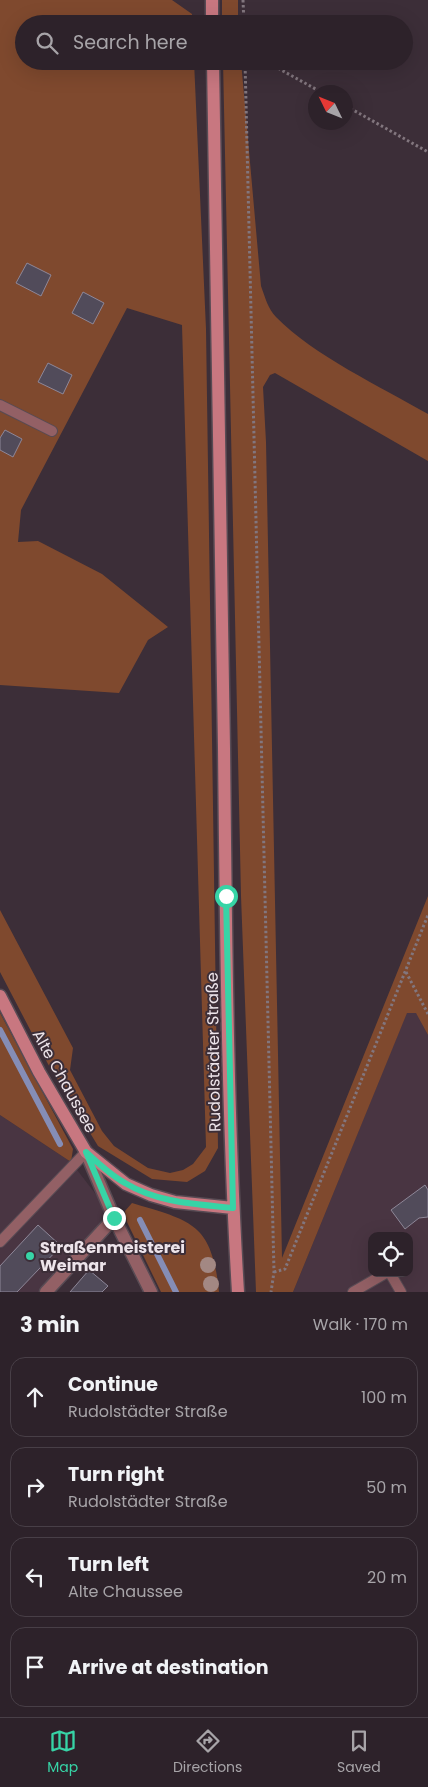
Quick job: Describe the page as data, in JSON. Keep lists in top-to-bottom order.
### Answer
{
  "streets": {
    "main road": ["Rudolstädter Straße", "Alte Chaussee"]
  },
  "places": ["Straßenmeisterei Weimar"],
  "north": "top left",
  "page": {
    "search": "Search here",
    "heading": ["3 min", "Walk · 170 m"],
    "list": [
      ["Continue", "Rudolstädter Straße", "100 m"],
      ["Turn right", "Rudolstädter Straße", "50 m"],
      ["Turn left", "Alte Chaussee", "20 m"],
      "Arrive at destination"
    ],
    "nav": ["Map", "Directions", "Saved"]
  }
}
